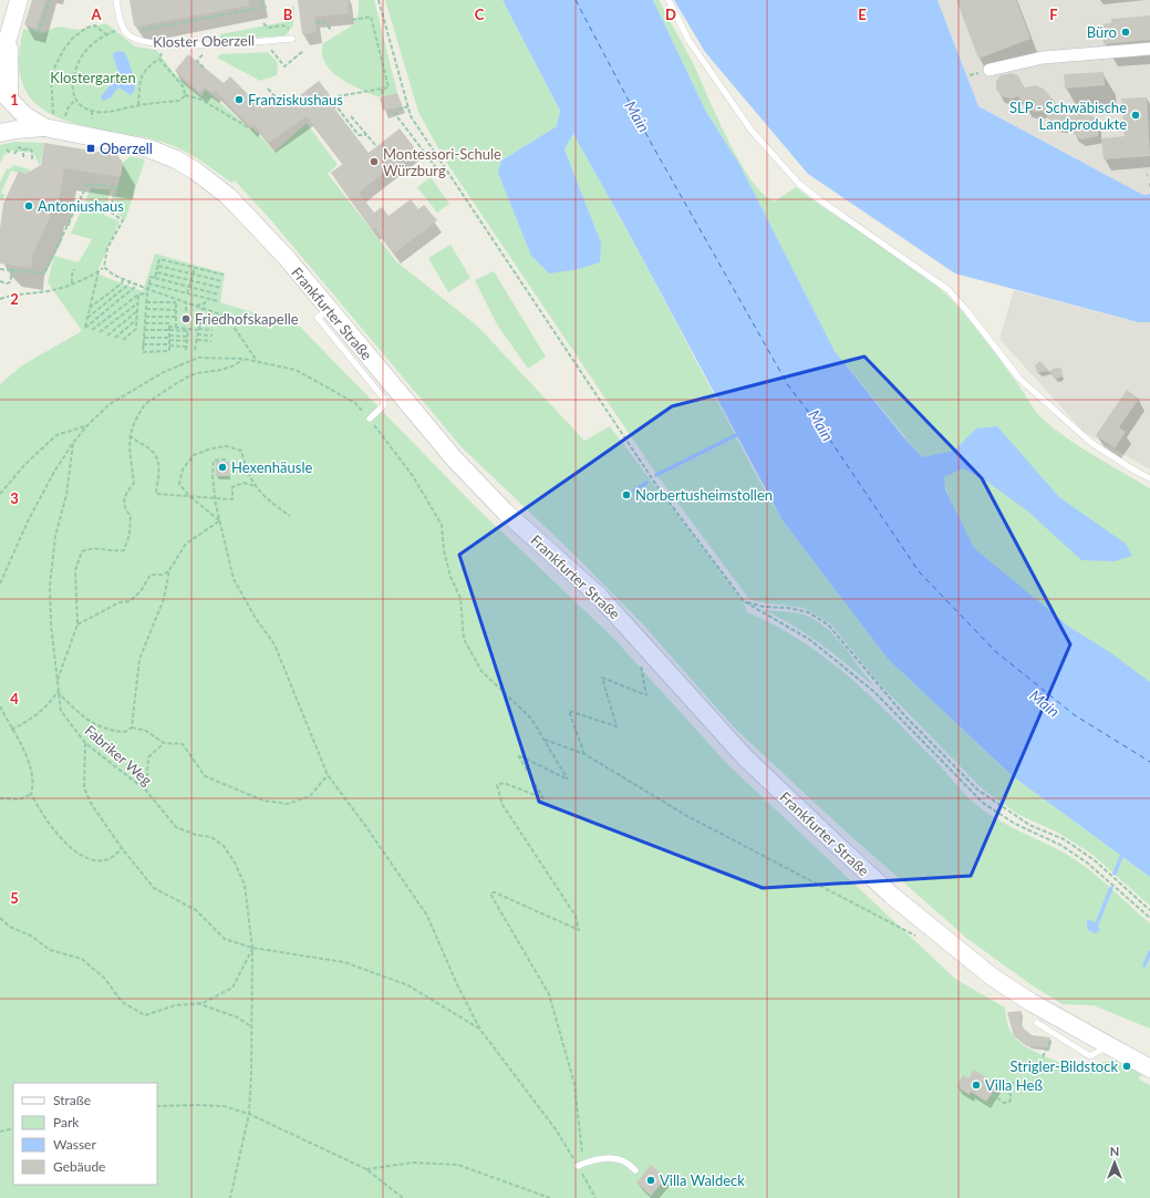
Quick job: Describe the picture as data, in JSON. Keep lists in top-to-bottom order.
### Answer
{
  "streets": {
    "main road": ["Frankfurter Straße"],
    "lane": ["Kloster Oberzell"],
    "path": ["Fabriker Weg"]
  },
  "water": ["Main"],
  "parks": ["Klostergarten"],
  "places": {
    "other": [
      "Büro",
      "Franziskushaus",
      "SLP - Schwäbische Landprodukte",
      "Montessori-Schule Würzburg",
      "Antoniushaus",
      "Friedhofskapelle",
      "Hexenhäusle",
      "Norbertusheimstollen",
      "Strigler-Bildstock",
      "Villa Heß",
      "Villa Waldeck"
    ],
    "transit": ["Oberzell"]
  },
  "legend": [
    "Straße",
    "Park",
    "Wasser",
    "Gebäude"
  ],
  "north": "top",
  "grid": {
    "columns": [
      "A",
      "B",
      "C",
      "D",
      "E",
      "F"
    ],
    "rows": [
      "1",
      "2",
      "3",
      "4",
      "5"
    ]
  }
}
